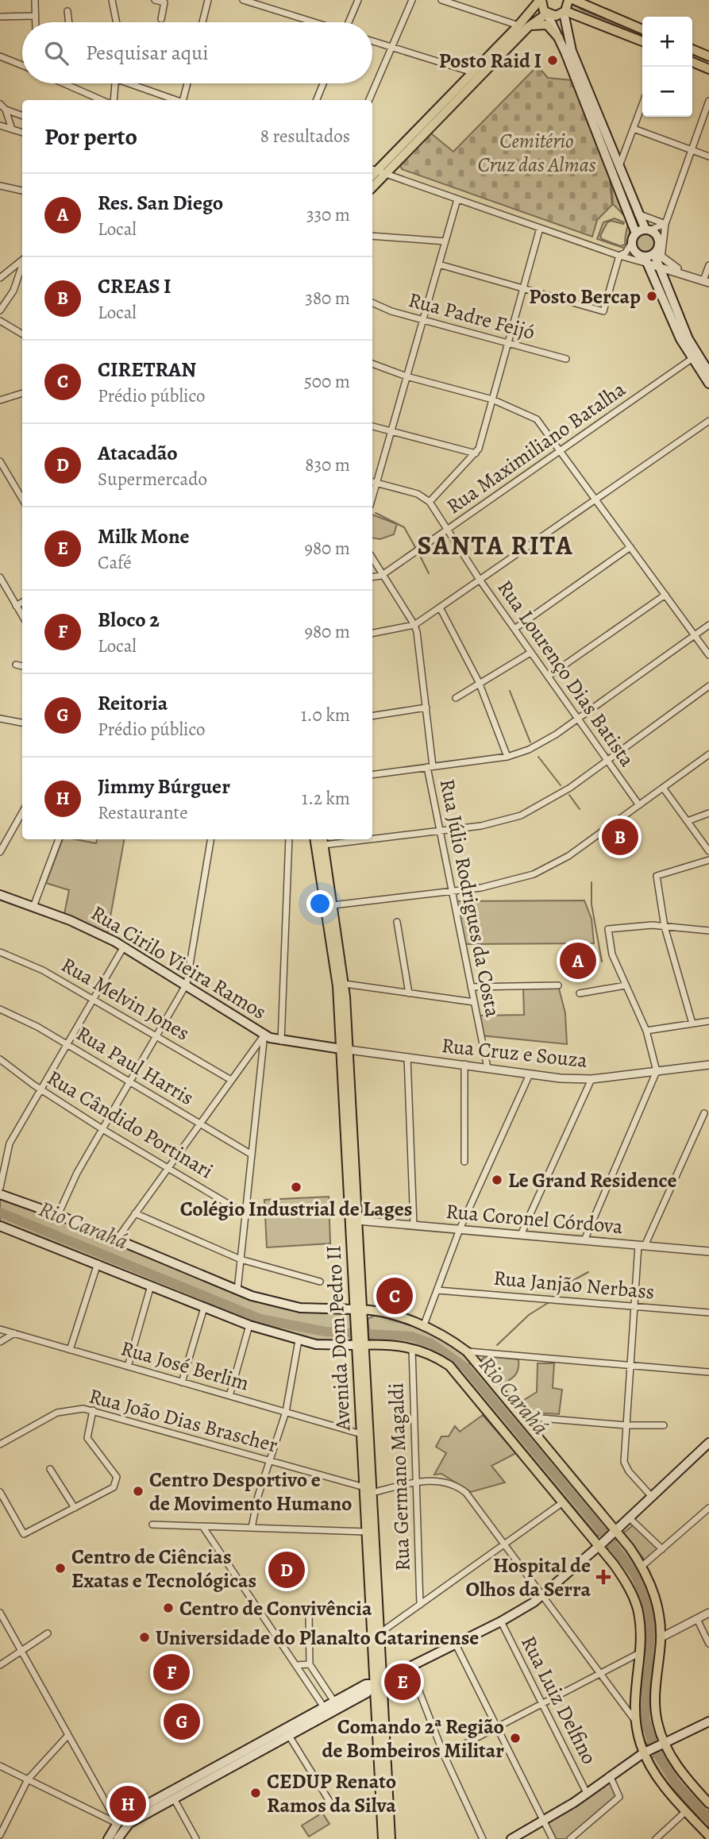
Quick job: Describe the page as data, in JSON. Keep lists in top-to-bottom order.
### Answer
{
  "streets": {
    "main road": ["Rua Cirilo Vieira Ramos", "Avenida Dom Pedro II"],
    "street": [
      "Rua Padre Feijó",
      "Rua Maximiliano Batalha",
      "Rua Lourenço Dias Batista",
      "Rua Júlio Rodrigues da Costa",
      "Rua Melvin Jones",
      "Rua Cruz e Souza",
      "Rua Paul Harris",
      "Rua Cândido Portinari",
      "Rua Coronel Córdova",
      "Rua Janjão Nerbass",
      "Rua José Berlim",
      "Rua João Dias Brascher",
      "Rua Germano Magaldi",
      "Rua Luiz Delfino"
    ]
  },
  "crossings": [
    ["Rua Maximiliano Batalha", "Rua Lourenço Dias Batista"],
    ["Rua Maximiliano Batalha", "Rua Júlio Rodrigues da Costa"],
    ["Rua Júlio Rodrigues da Costa", "Rua Cruz e Souza"],
    ["Rua Cirilo Vieira Ramos", "Rua Cruz e Souza"],
    ["Rua Cirilo Vieira Ramos", "Avenida Dom Pedro II"],
    ["Rua Cruz e Souza", "Avenida Dom Pedro II"],
    ["Rua Coronel Córdova", "Avenida Dom Pedro II"],
    ["Avenida Dom Pedro II", "Rua José Berlim"],
    ["Avenida Dom Pedro II", "Rua João Dias Brascher"]
  ],
  "districts": ["SANTA RITA"],
  "water": ["Rio Carahá"],
  "parks": ["Cemitério Cruz das Almas"],
  "places": {
    "other": [
      "Posto Raid I",
      "Posto Bercap",
      "Le Grand Residence",
      "Colégio Industrial de Lages",
      "Centro Desportivo e de Movimento Humano",
      "Centro de Ciências Exatas e Tecnológicas",
      "Centro de Convivência",
      "Universidade do Planalto Catarinense",
      "Comando 2ª Região de Bombeiros Militar",
      "CEDUP Renato Ramos da Silva"
    ],
    "health": ["Hospital de Olhos da Serra"]
  },
  "page": {
    "map_buttons": ["+", "−"],
    "search": "Pesquisar aqui",
    "heading": ["Por perto", "8 resultados"],
    "list": [
      {
        "mark": "A",
        "name": "Res. San Diego",
        "note": "Local",
        "value": "330 m"
      },
      {
        "mark": "B",
        "name": "CREAS I",
        "note": "Local",
        "value": "380 m"
      },
      {
        "mark": "C",
        "name": "CIRETRAN",
        "note": "Prédio público",
        "value": "500 m"
      },
      {
        "mark": "D",
        "name": "Atacadão",
        "note": "Supermercado",
        "value": "830 m"
      },
      {
        "mark": "E",
        "name": "Milk Mone",
        "note": "Café",
        "value": "980 m"
      },
      {
        "mark": "F",
        "name": "Bloco 2",
        "note": "Local",
        "value": "980 m"
      },
      {
        "mark": "G",
        "name": "Reitoria",
        "note": "Prédio público",
        "value": "1.0 km"
      },
      {
        "mark": "H",
        "name": "Jimmy Búrguer",
        "note": "Restaurante",
        "value": "1.2 km"
      }
    ],
    "pins": [
      "B",
      "A",
      "C",
      "D",
      "F",
      "E",
      "G",
      "H"
    ]
  }
}
